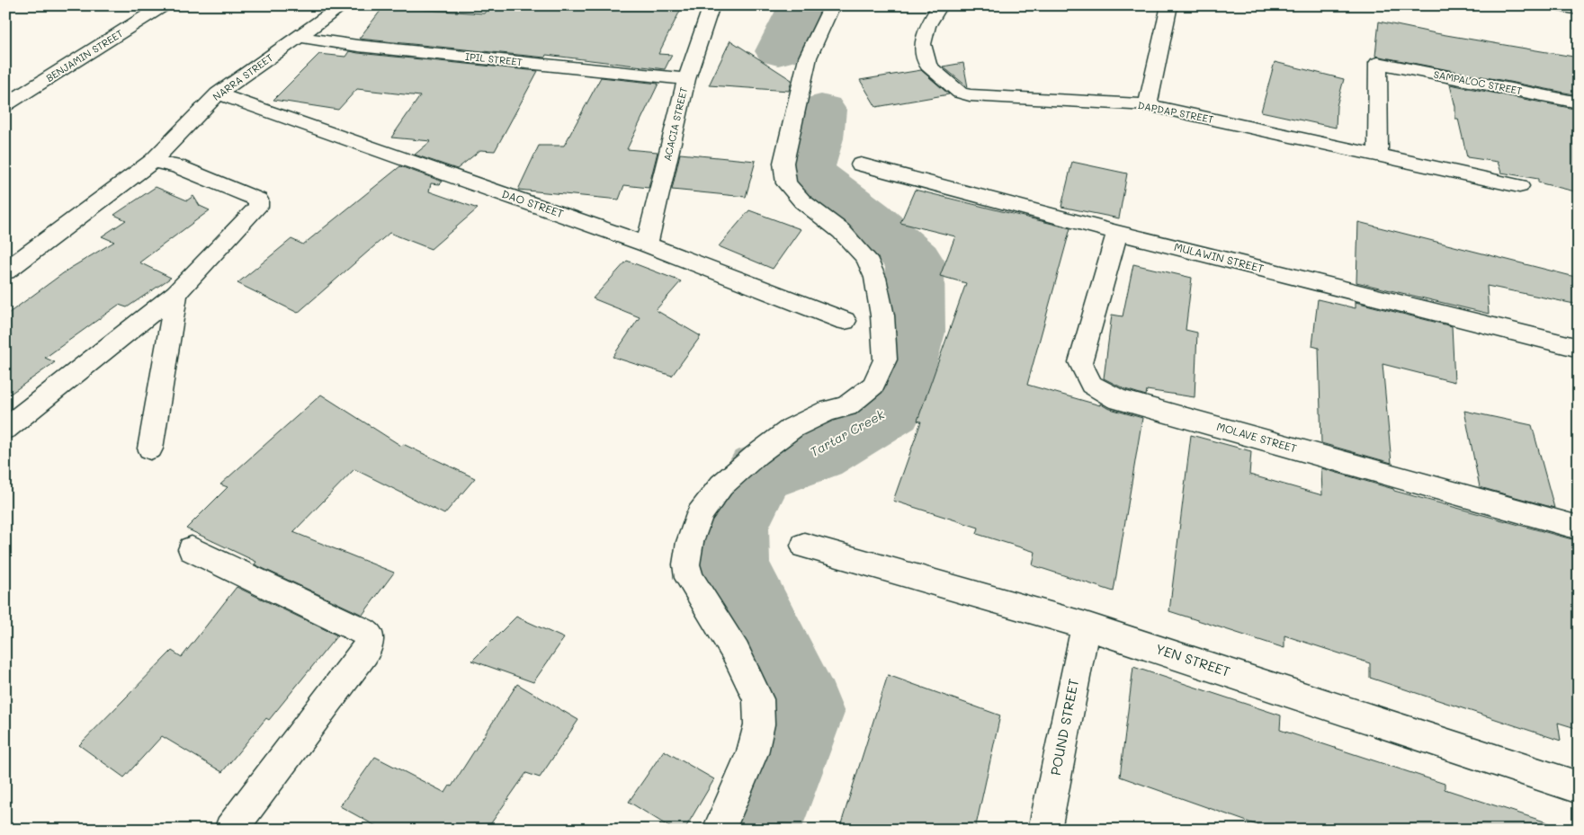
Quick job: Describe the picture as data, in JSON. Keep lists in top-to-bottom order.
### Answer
{
  "streets": {
    "street": [
      "BENJAMIN STREET",
      "IPIL STREET",
      "NARRA STREET",
      "SAMPALOC STREET",
      "DAPDAP STREET",
      "ACACIA STREET",
      "DAO STREET",
      "MULAWIN STREET",
      "MOLAVE STREET",
      "YEN STREET",
      "POUND STREET"
    ]
  },
  "crossings": [
    ["IPIL STREET", "NARRA STREET"],
    ["IPIL STREET", "ACACIA STREET"],
    ["NARRA STREET", "DAO STREET"],
    ["SAMPALOC STREET", "DAPDAP STREET"],
    ["ACACIA STREET", "DAO STREET"],
    ["MULAWIN STREET", "MOLAVE STREET"],
    ["YEN STREET", "POUND STREET"]
  ],
  "water": ["Tartar Creek"]
}
